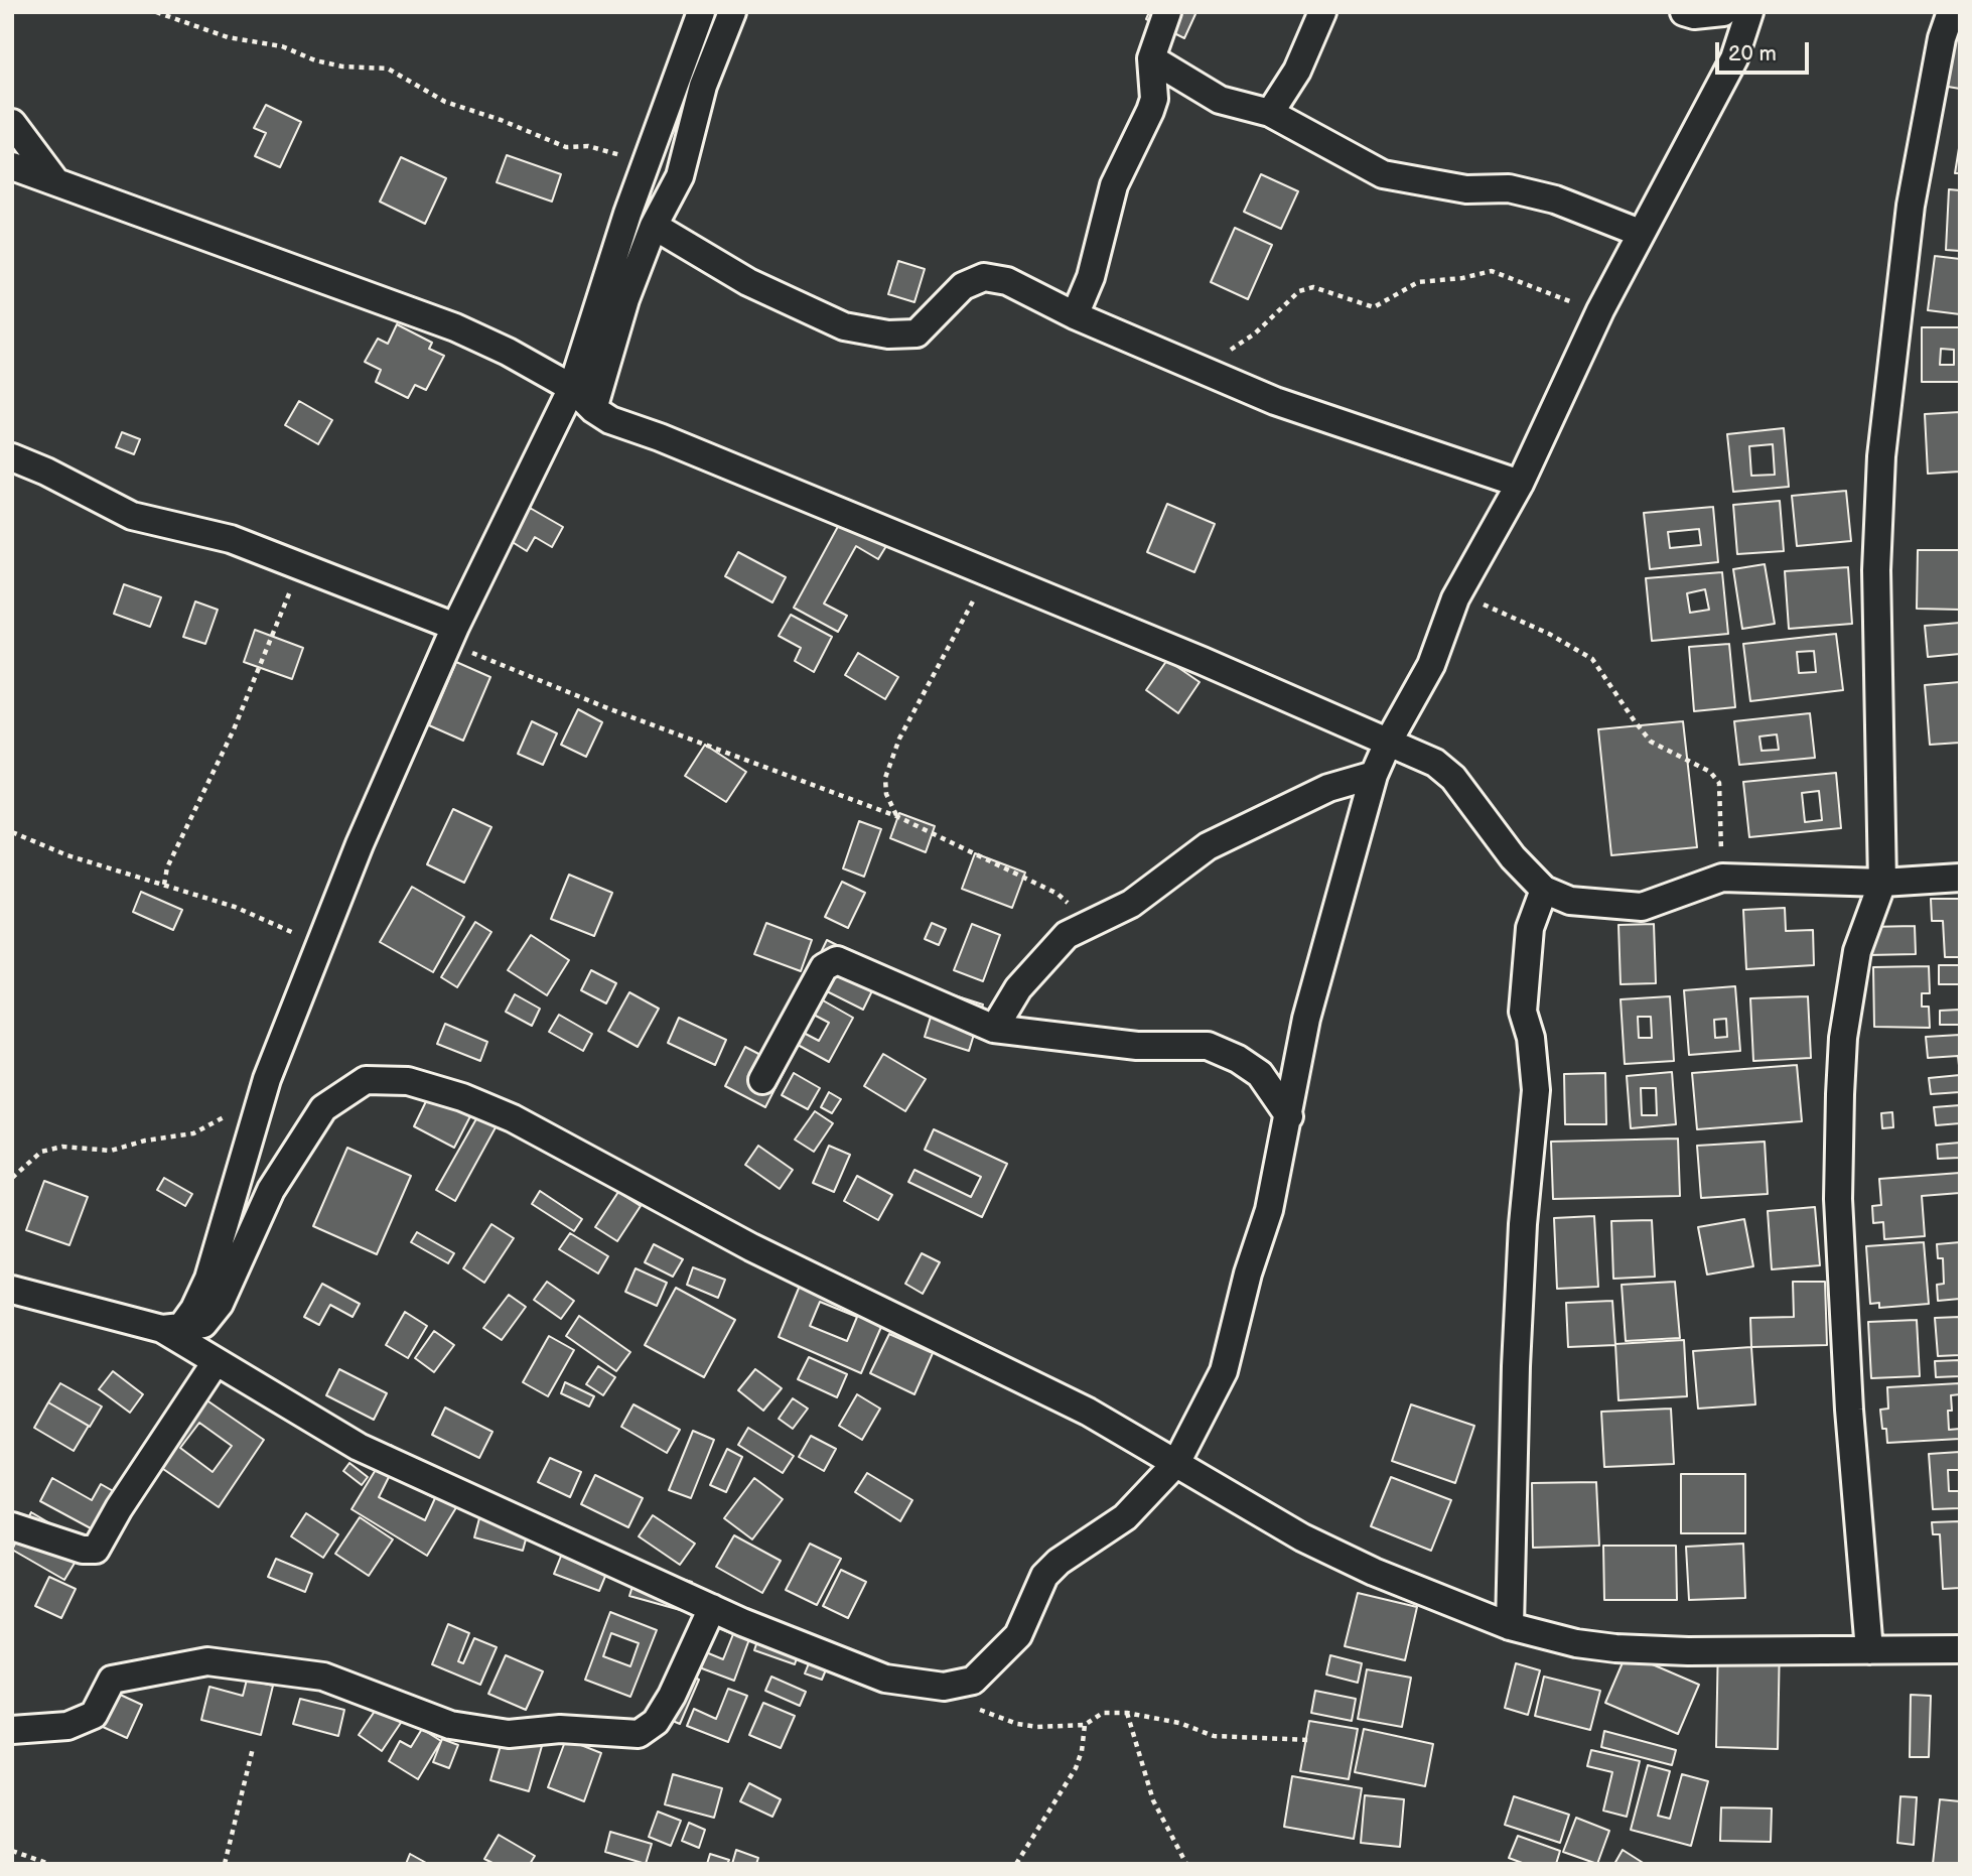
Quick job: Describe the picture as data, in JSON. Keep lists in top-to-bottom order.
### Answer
{
  "scale_bar": "20 m"
}
